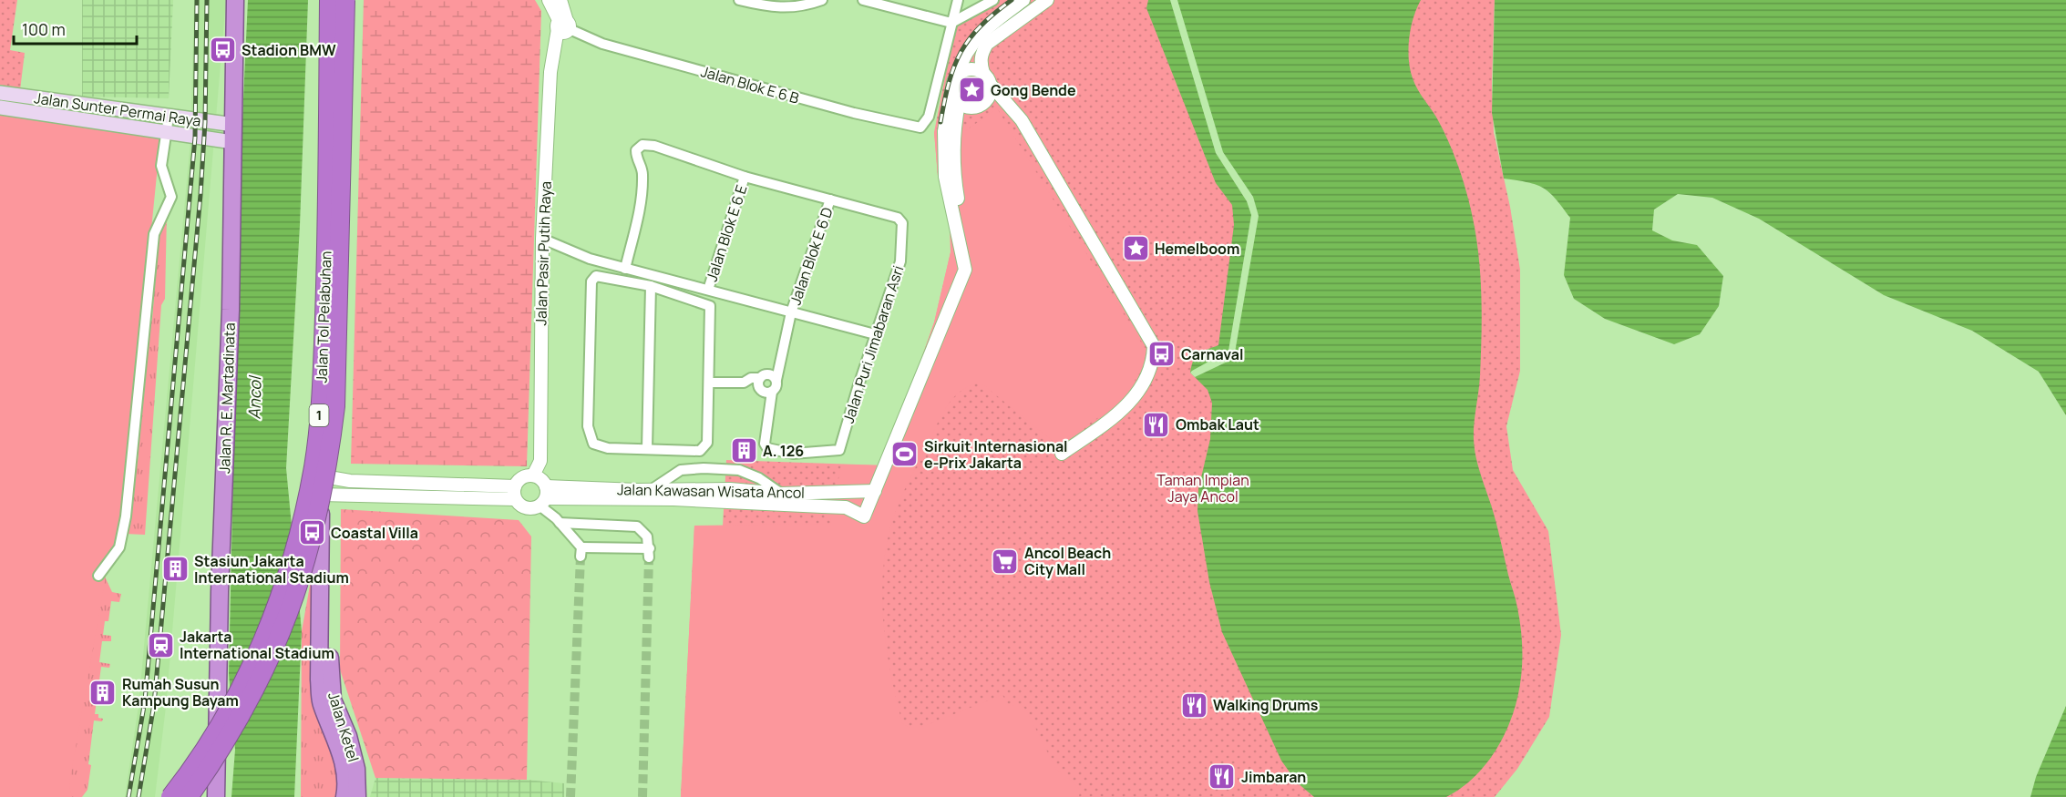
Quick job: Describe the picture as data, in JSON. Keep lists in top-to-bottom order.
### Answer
{
  "streets": {
    "highway": [
      "Jalan Tol Pelabuhan",
      "Jalan R. E. Martadinata",
      "1",
      "Jalan Ketel"
    ],
    "main road": ["Jalan Sunter Permai Raya"],
    "street": [
      "Jalan Blok E 6 B",
      "Jalan Blok E 6 E",
      "Jalan Pasir Putih Raya",
      "Jalan Blok E 6 D",
      "Jalan Puri Jimabaran Asri",
      "Jalan Kawasan Wisata Ancol"
    ]
  },
  "crossings": [
    ["Jalan Blok E 6 B", "Jalan Pasir Putih Raya"],
    ["Jalan Sunter Permai Raya", "Jalan R. E. Martadinata"],
    ["Jalan Blok E 6 E", "Jalan Puri Jimabaran Asri"],
    ["Jalan Pasir Putih Raya", "Jalan Kawasan Wisata Ancol"],
    ["Jalan Blok E 6 D", "Jalan Puri Jimabaran Asri"]
  ],
  "water": ["Ancol"],
  "parks": ["Taman Impian Jaya Ancol"],
  "places": {
    "bus stop": ["Stadion BMW", "Carnaval", "Coastal Villa"],
    "place": ["Gong Bende", "Hemelboom"],
    "restaurant": ["Ombak Laut", "Walking Drums", "Jimbaran"],
    "building": ["A. 126", "Stasiun Jakarta International Stadium", "Rumah Susun Kampung Bayam"],
    "sports": ["Sirkuit Internasional e-Prix Jakarta"],
    "supermarket": ["Ancol Beach City Mall"],
    "station": ["Jakarta International Stadium"]
  },
  "scale_bar": "100 m"
}
